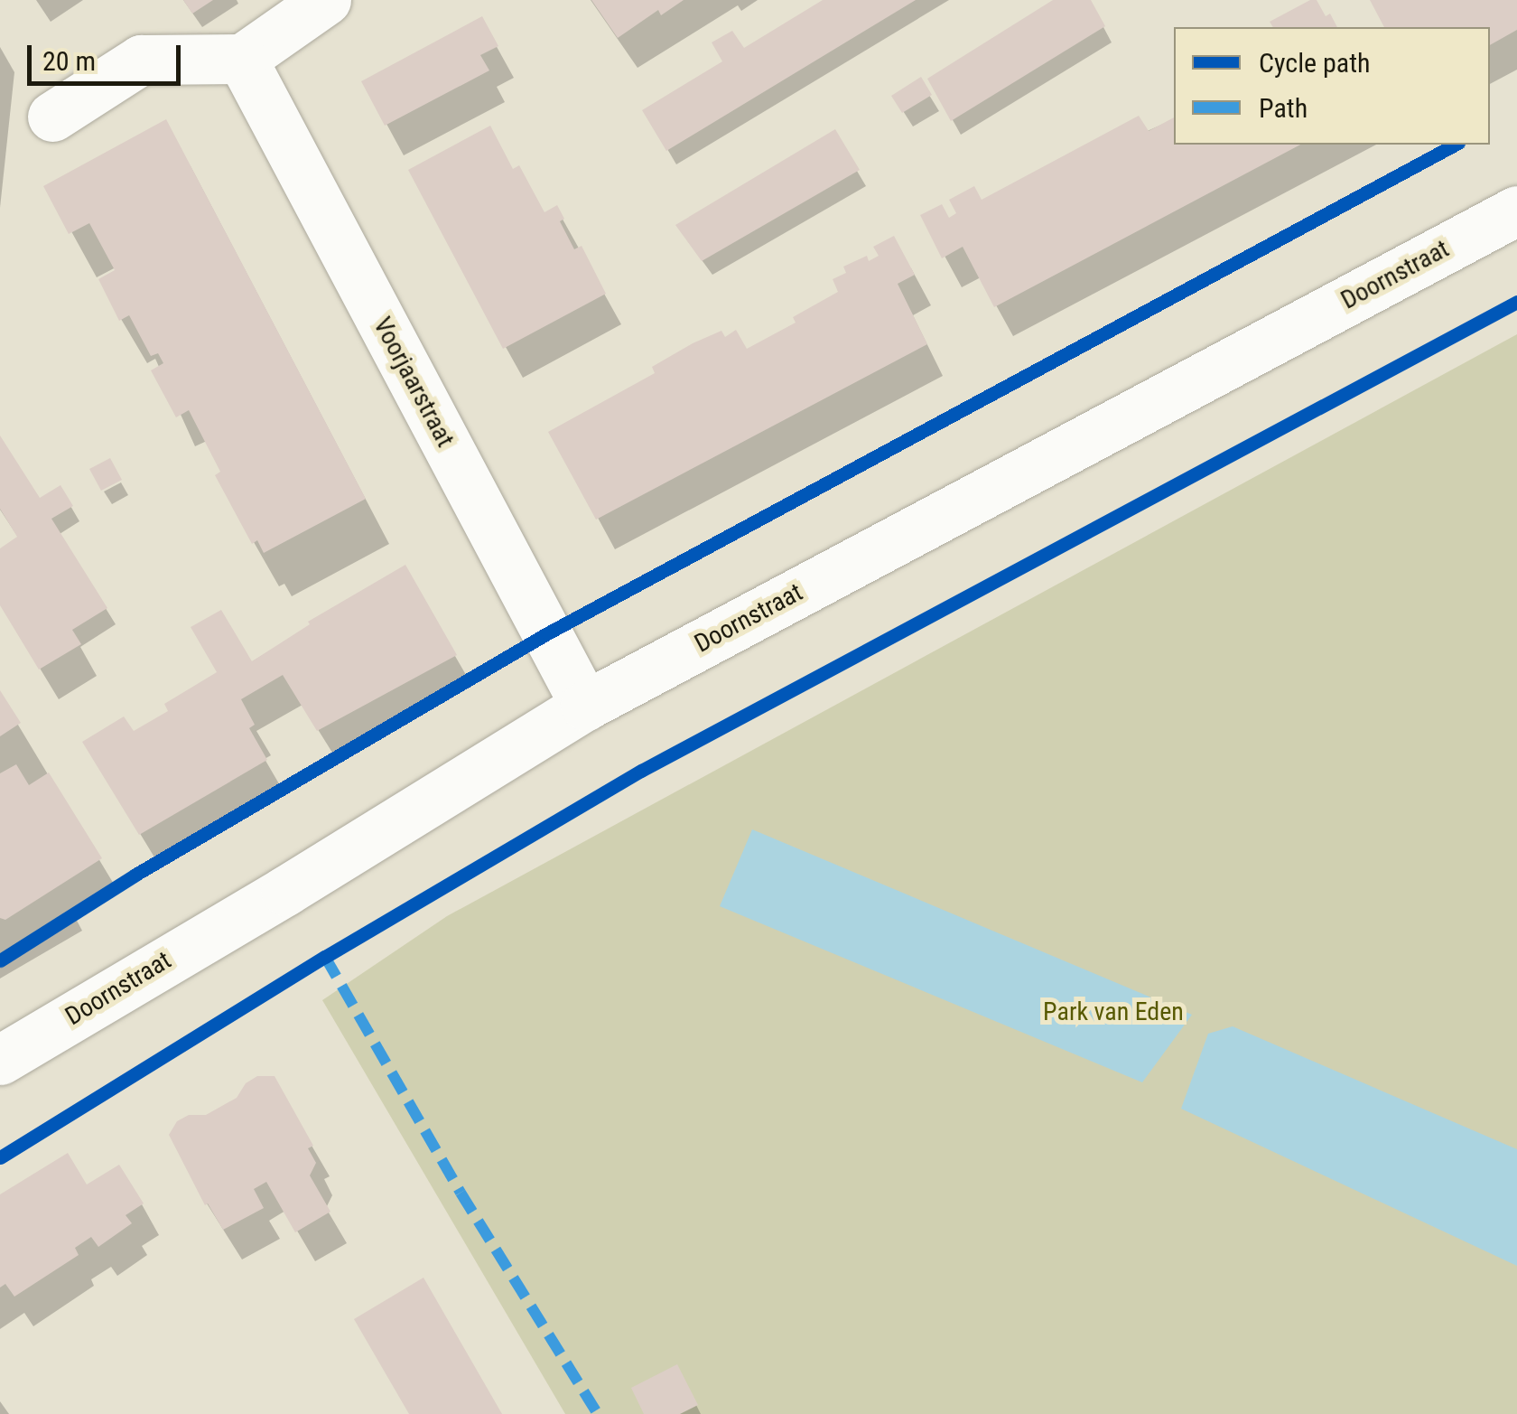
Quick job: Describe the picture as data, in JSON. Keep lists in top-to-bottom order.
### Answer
{
  "streets": {
    "street": ["Doornstraat", "Voorjaarstraat"]
  },
  "crossings": [
    ["Doornstraat", "Voorjaarstraat"]
  ],
  "parks": ["Park van Eden"],
  "legend": ["Cycle path", "Path"],
  "scale_bar": "20 m"
}
